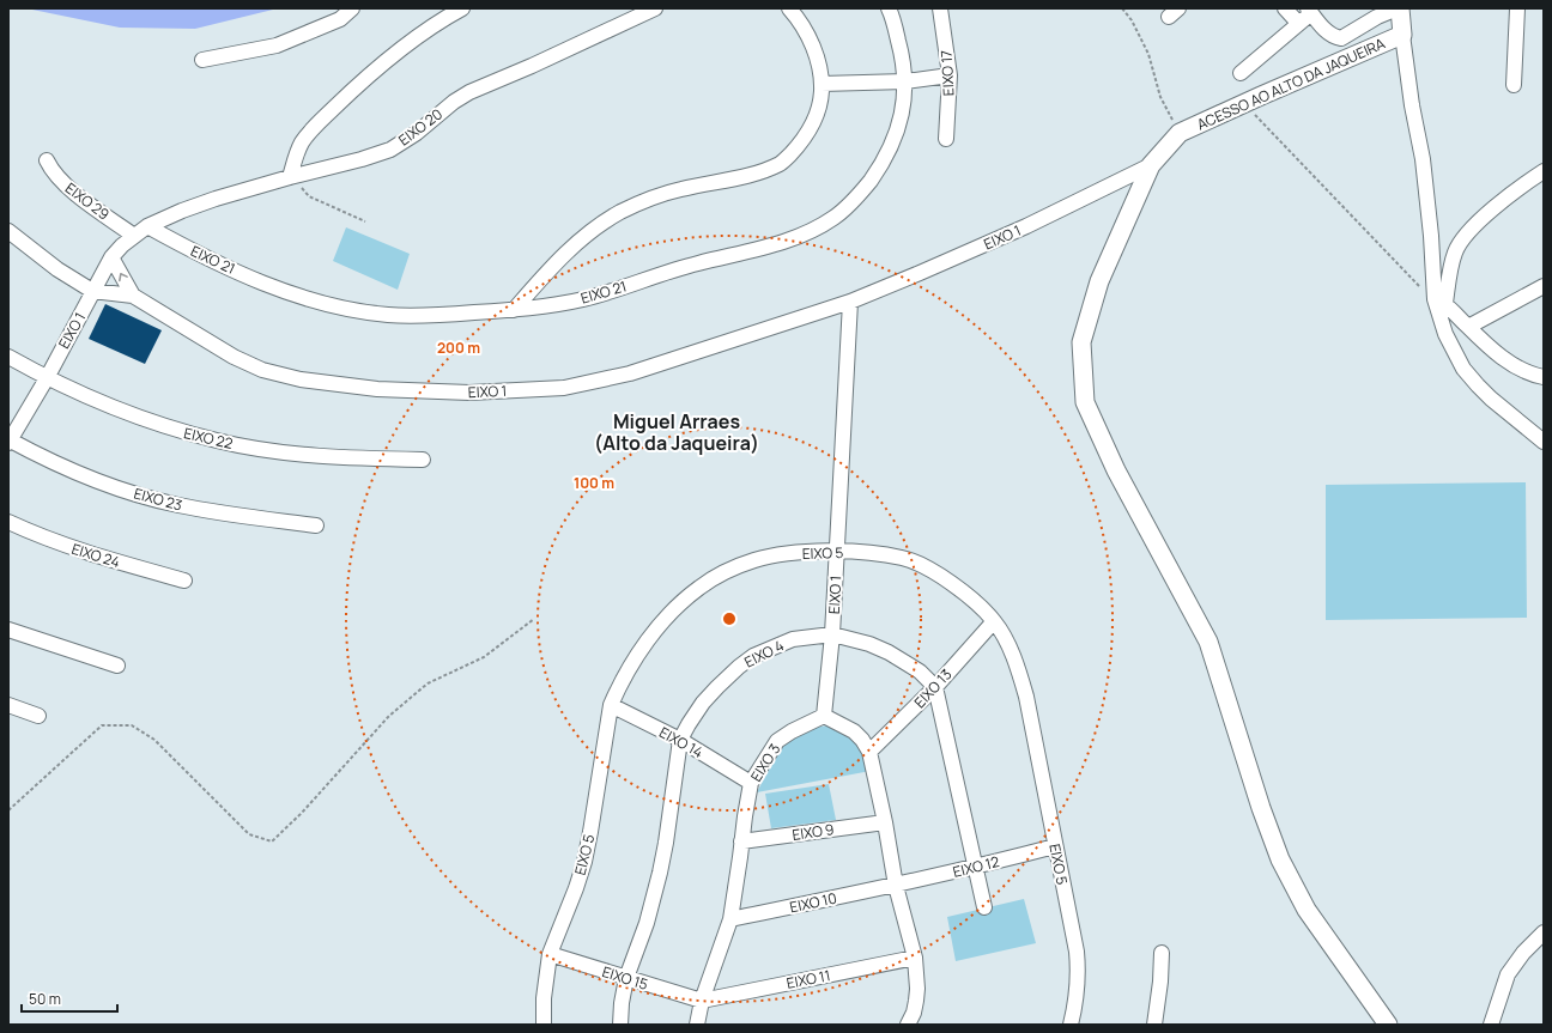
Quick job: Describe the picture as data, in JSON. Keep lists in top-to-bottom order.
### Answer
{
  "streets": {
    "street": [
      "EIXO 17",
      "ACESSO AO ALTO DA JAQUEIRA",
      "EIXO 20",
      "EIXO 29",
      "EIXO 1",
      "EIXO 21",
      "EIXO 22",
      "EIXO 23",
      "EIXO 5",
      "EIXO 24",
      "EIXO 4",
      "EIXO 13",
      "EIXO 14",
      "EIXO 3",
      "EIXO 9",
      "EIXO 12",
      "EIXO 10",
      "EIXO 15",
      "EIXO 11"
    ]
  },
  "crossings": [
    ["EIXO 20", "EIXO 1"],
    ["EIXO 20", "EIXO 21"],
    ["EIXO 29", "EIXO 1"],
    ["EIXO 1", "EIXO 21"],
    ["EIXO 1", "EIXO 22"],
    ["EIXO 1", "EIXO 23"],
    ["EIXO 1", "EIXO 5"],
    ["EIXO 1", "EIXO 4"],
    ["EIXO 1", "EIXO 3"],
    ["EIXO 5", "EIXO 13"],
    ["EIXO 5", "EIXO 14"],
    ["EIXO 5", "EIXO 12"],
    ["EIXO 5", "EIXO 15"],
    ["EIXO 4", "EIXO 13"],
    ["EIXO 4", "EIXO 14"],
    ["EIXO 4", "EIXO 15"],
    ["EIXO 14", "EIXO 3"],
    ["EIXO 3", "EIXO 9"],
    ["EIXO 3", "EIXO 10"],
    ["EIXO 3", "EIXO 15"],
    ["EIXO 3", "EIXO 11"],
    ["EIXO 12", "EIXO 10"],
    ["EIXO 15", "EIXO 11"]
  ],
  "districts": ["Miguel Arraes (Alto da Jaqueira)"],
  "scale_bar": "50 m",
  "rings": ["200 m", "100 m"]
}
